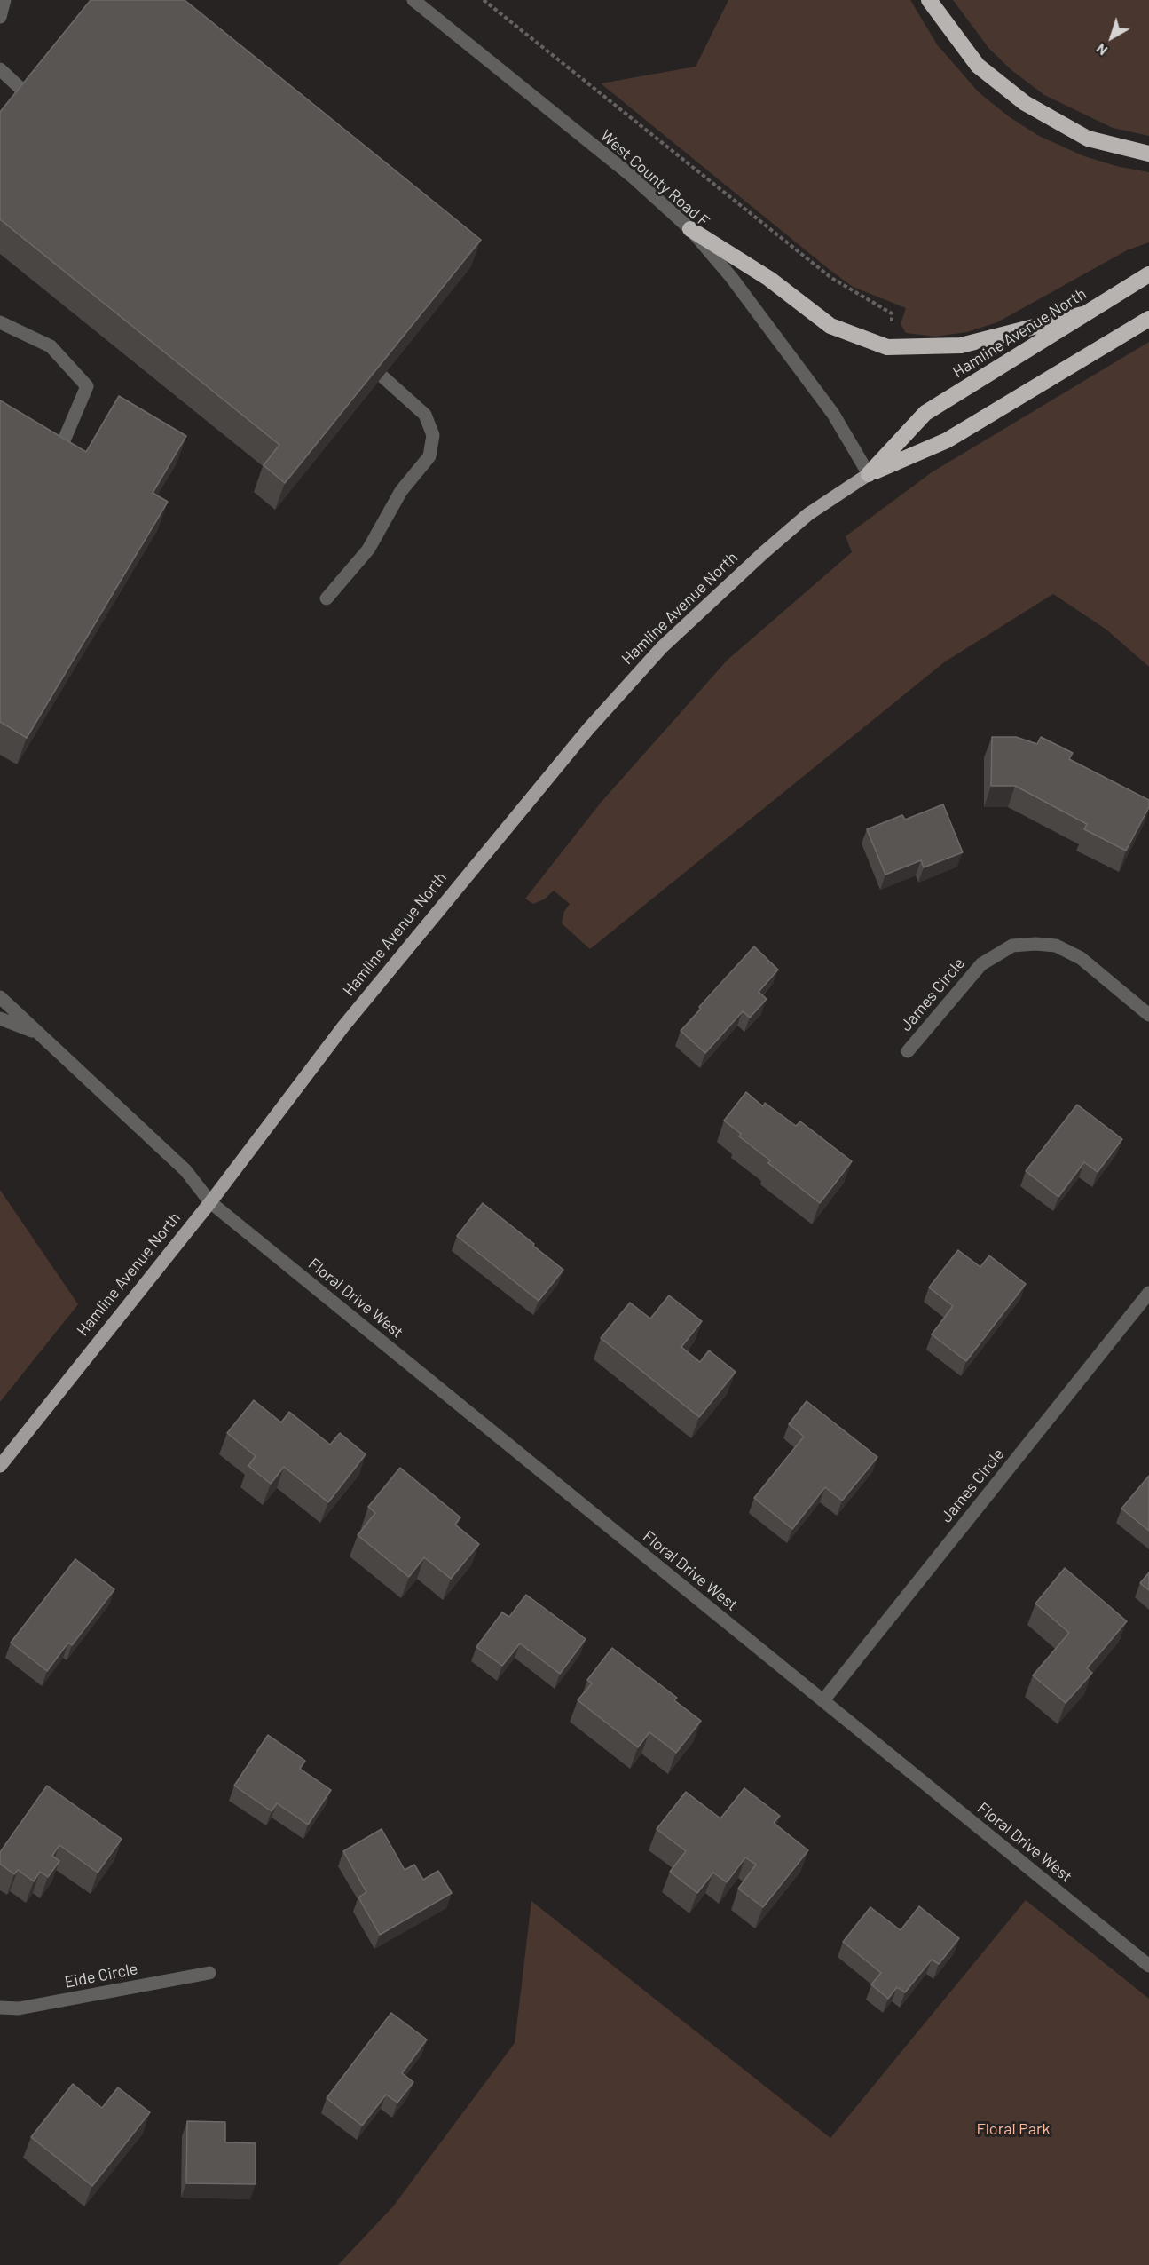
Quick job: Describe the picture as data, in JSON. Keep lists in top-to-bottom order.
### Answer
{
  "streets": {
    "highway": ["Hamline Avenue North"],
    "street": [
      "West County Road F",
      "James Circle",
      "Floral Drive West",
      "Eide Circle"
    ]
  },
  "crossings": [
    ["West County Road F", "Hamline Avenue North"],
    ["Hamline Avenue North", "Floral Drive West"],
    ["James Circle", "Floral Drive West"]
  ],
  "parks": ["Floral Park"],
  "north": "bottom left"
}
